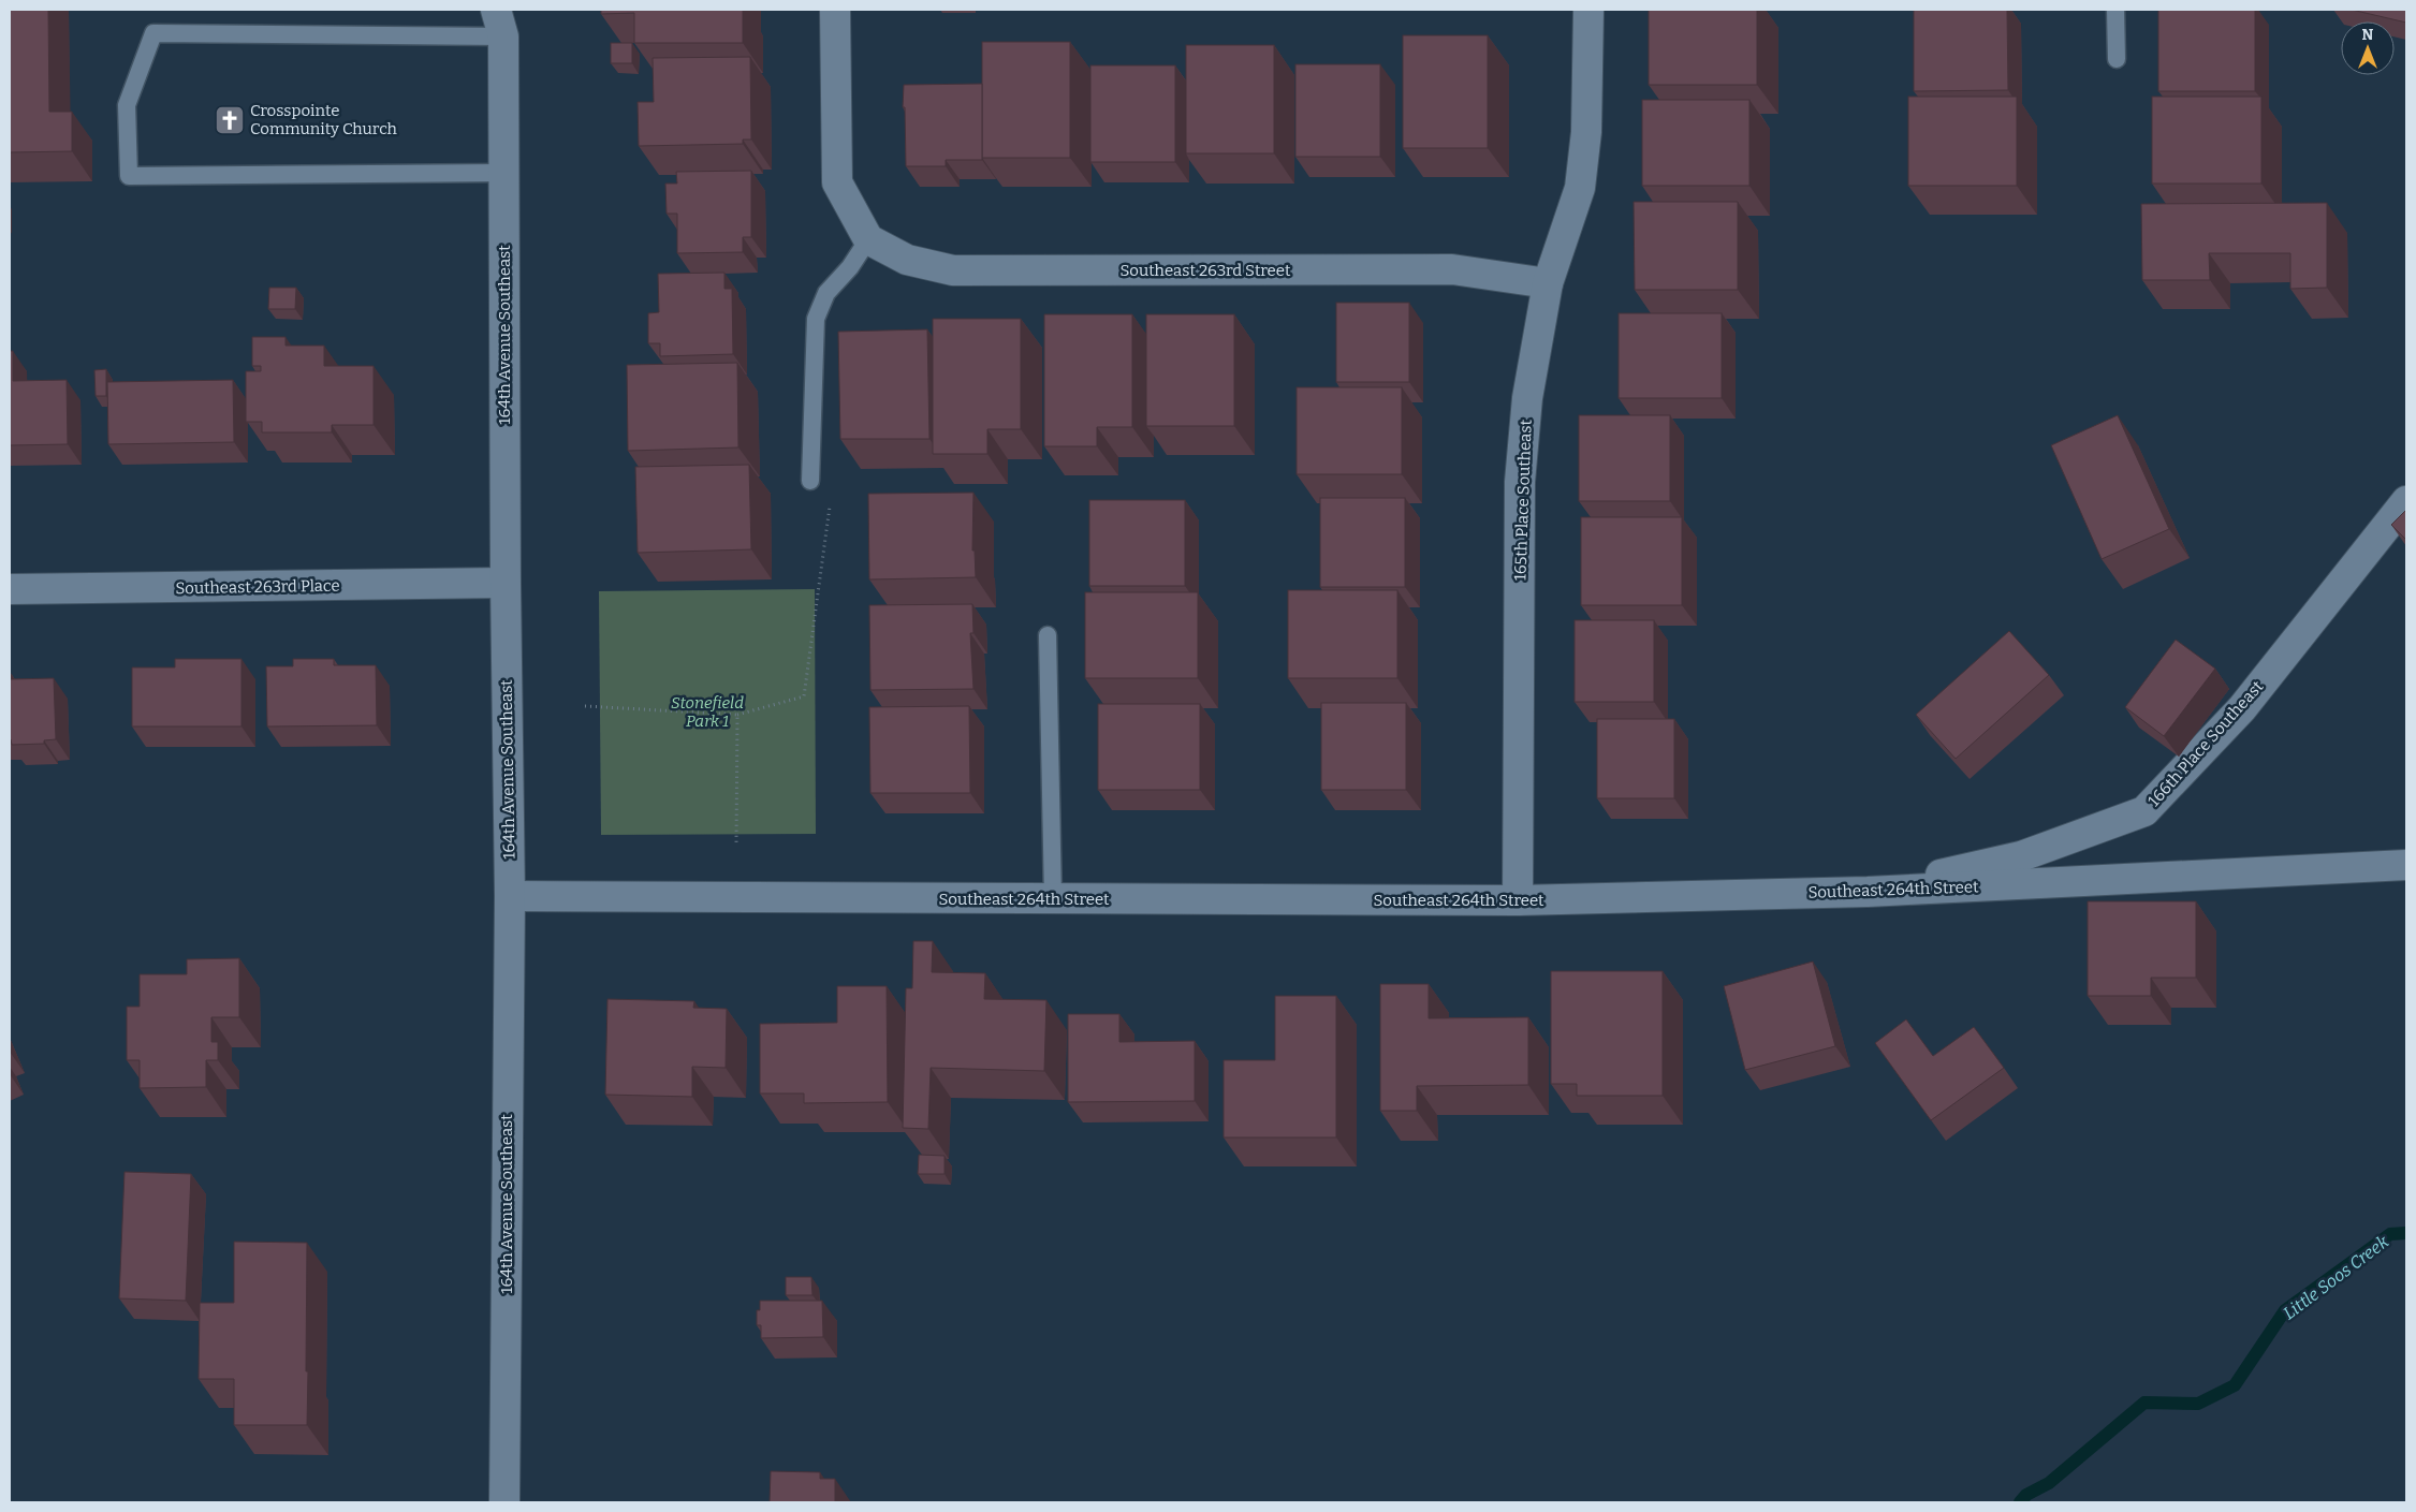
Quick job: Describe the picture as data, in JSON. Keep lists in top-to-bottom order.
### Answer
{
  "streets": {
    "street": [
      "Southeast 263rd Street",
      "164th Avenue Southeast",
      "165th Place Southeast",
      "Southeast 263rd Place",
      "166th Place Southeast",
      "Southeast 264th Street"
    ]
  },
  "crossings": [
    ["Southeast 263rd Street", "165th Place Southeast"],
    ["164th Avenue Southeast", "Southeast 263rd Place"],
    ["164th Avenue Southeast", "Southeast 264th Street"],
    ["165th Place Southeast", "Southeast 264th Street"],
    ["166th Place Southeast", "Southeast 264th Street"]
  ],
  "water": ["Little Soos Creek"],
  "parks": ["Stonefield Park 1"],
  "places": {
    "church": ["Crosspointe Community Church"]
  },
  "north": "top"
}
